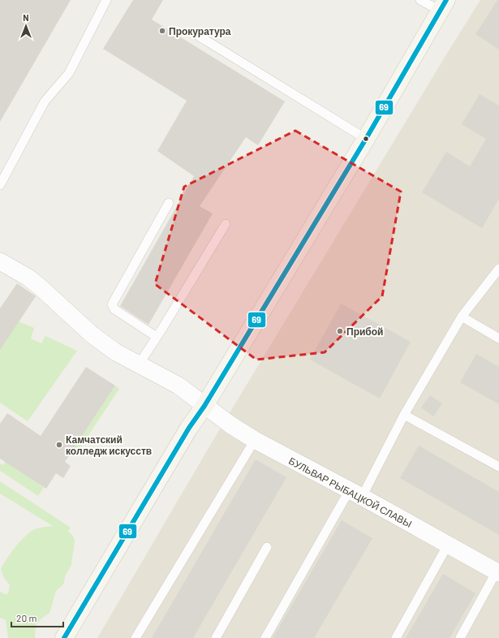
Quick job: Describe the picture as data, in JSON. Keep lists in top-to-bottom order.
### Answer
{
  "streets": {
    "street": ["БУЛЬВАР РЫБАЦКОЙ СЛАВЫ"]
  },
  "places": ["Прокуратура", "Прибой", "Камчатский колледж искусств"],
  "lines": ["transit line 69"],
  "scale_bar": "20 m",
  "north": "top"
}
